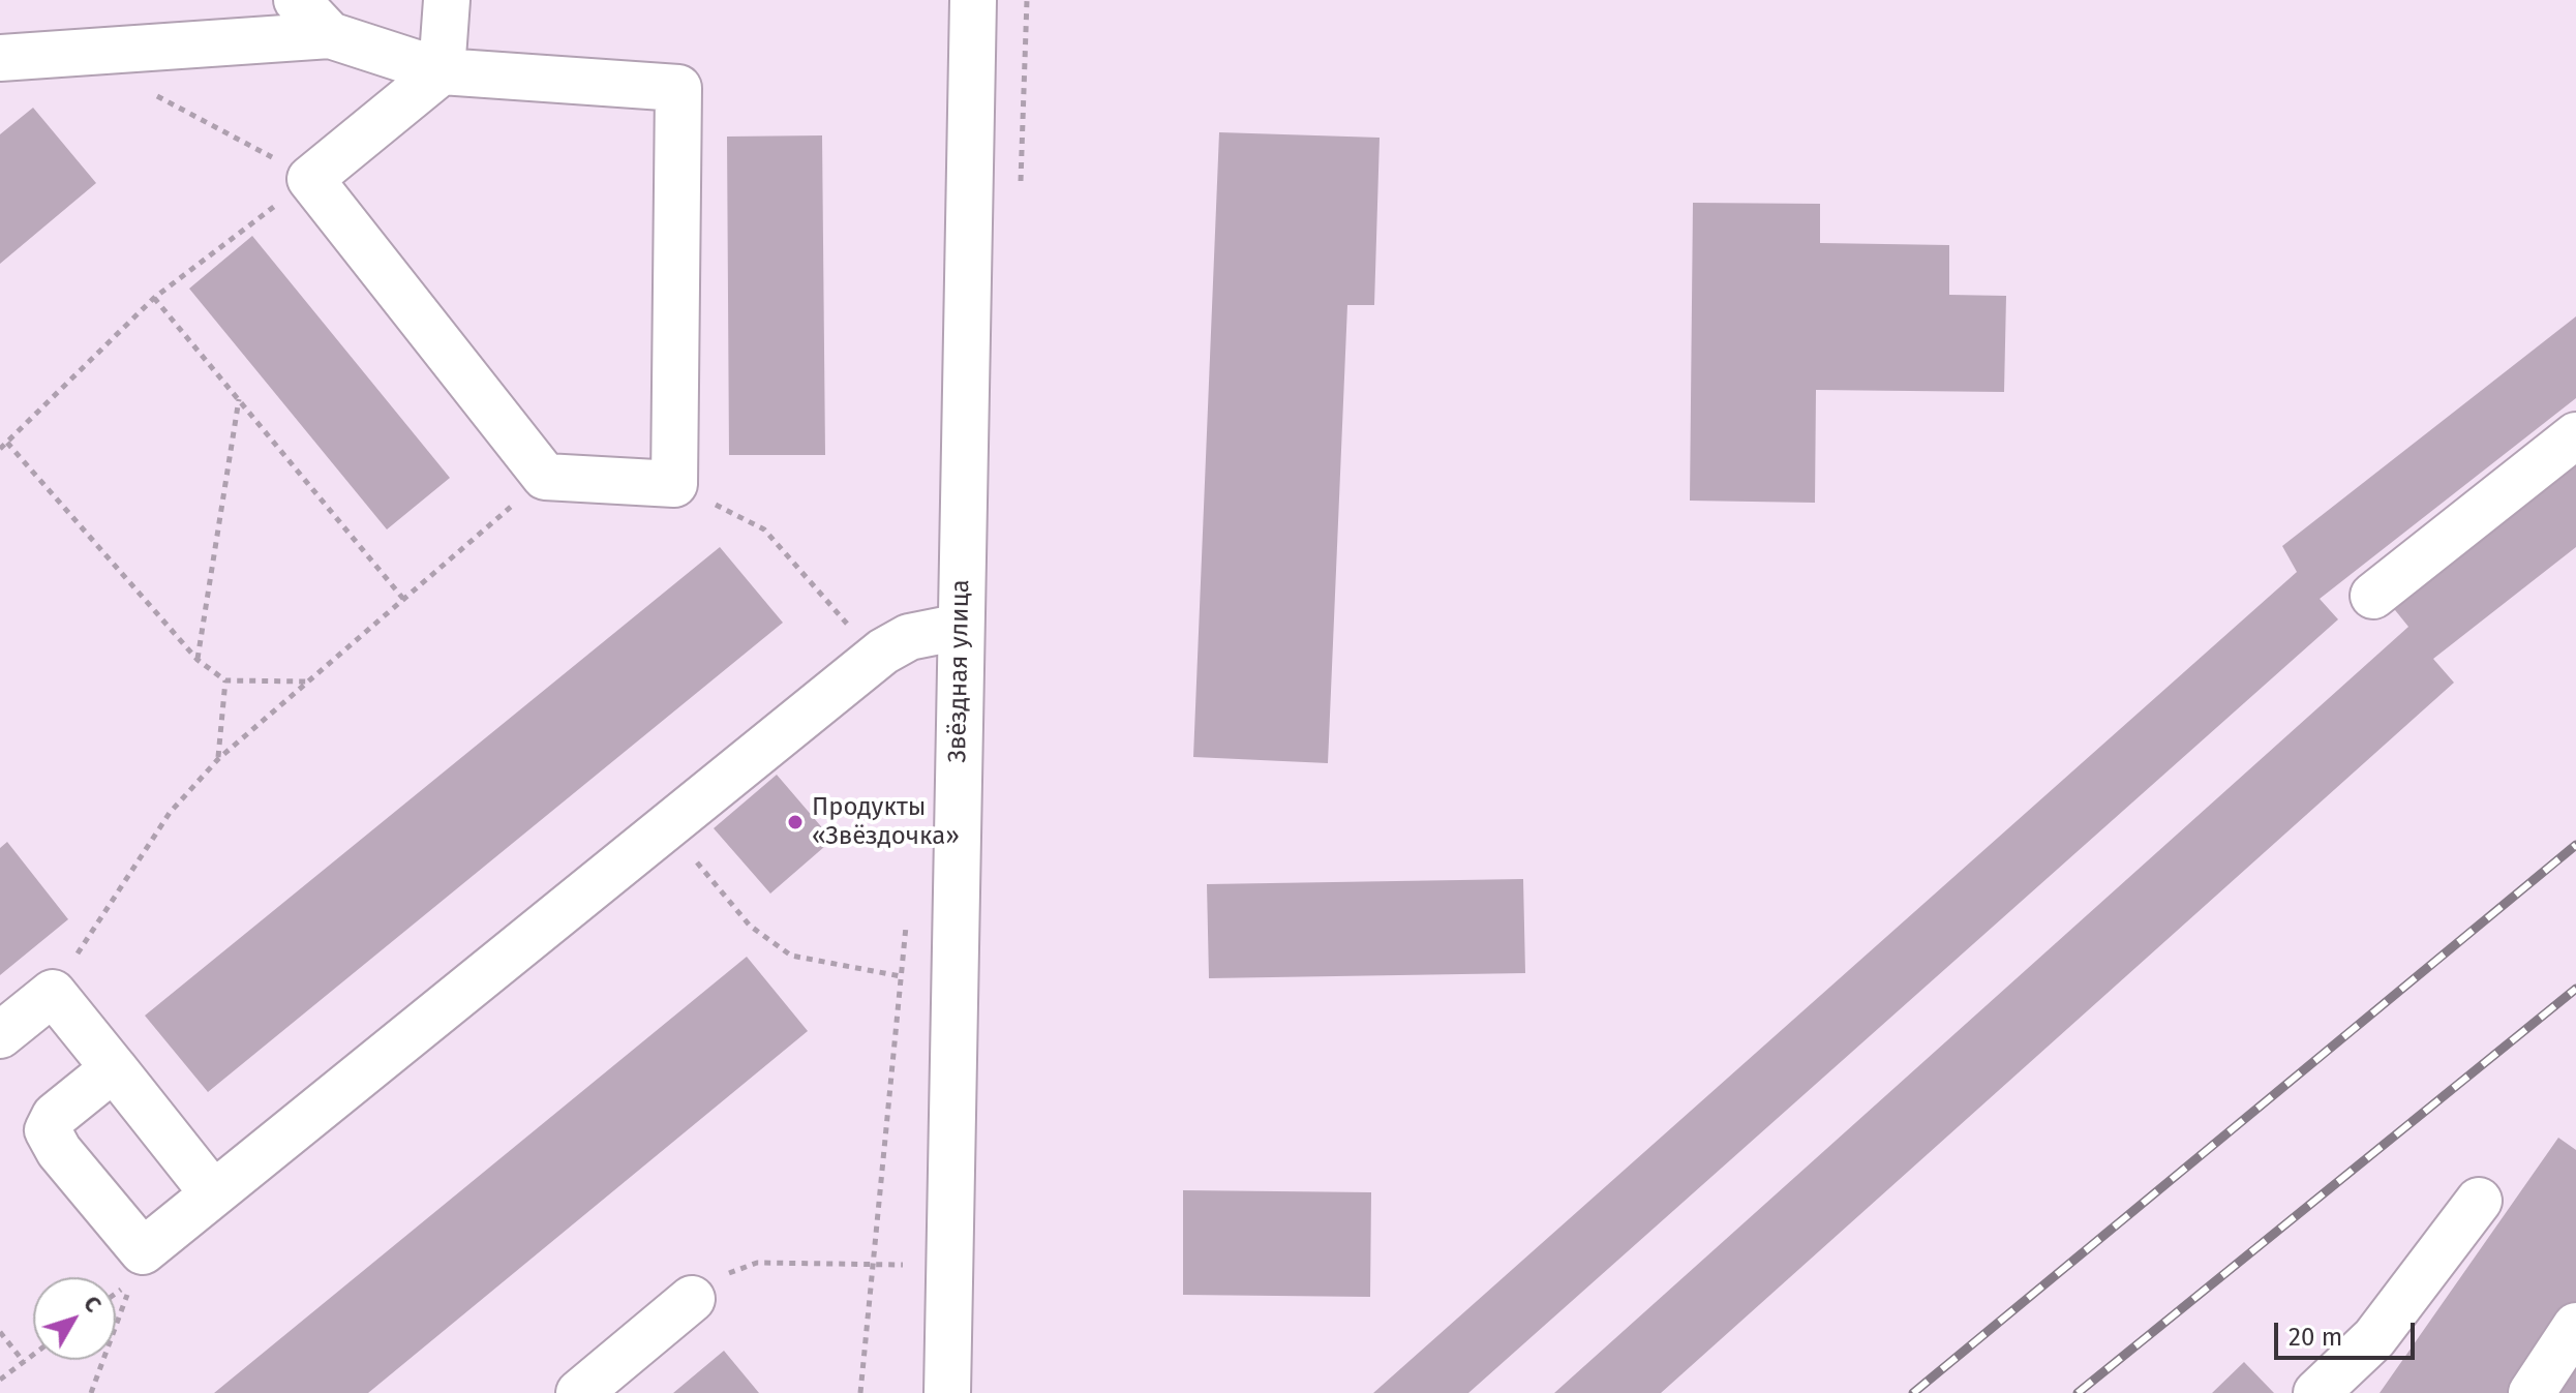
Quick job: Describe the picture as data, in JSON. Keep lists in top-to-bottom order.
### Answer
{
  "streets": {
    "main road": ["Звёздная улица"]
  },
  "places": ["Продукты «Звёздочка»"],
  "scale_bar": "20 m",
  "north": "top right"
}
